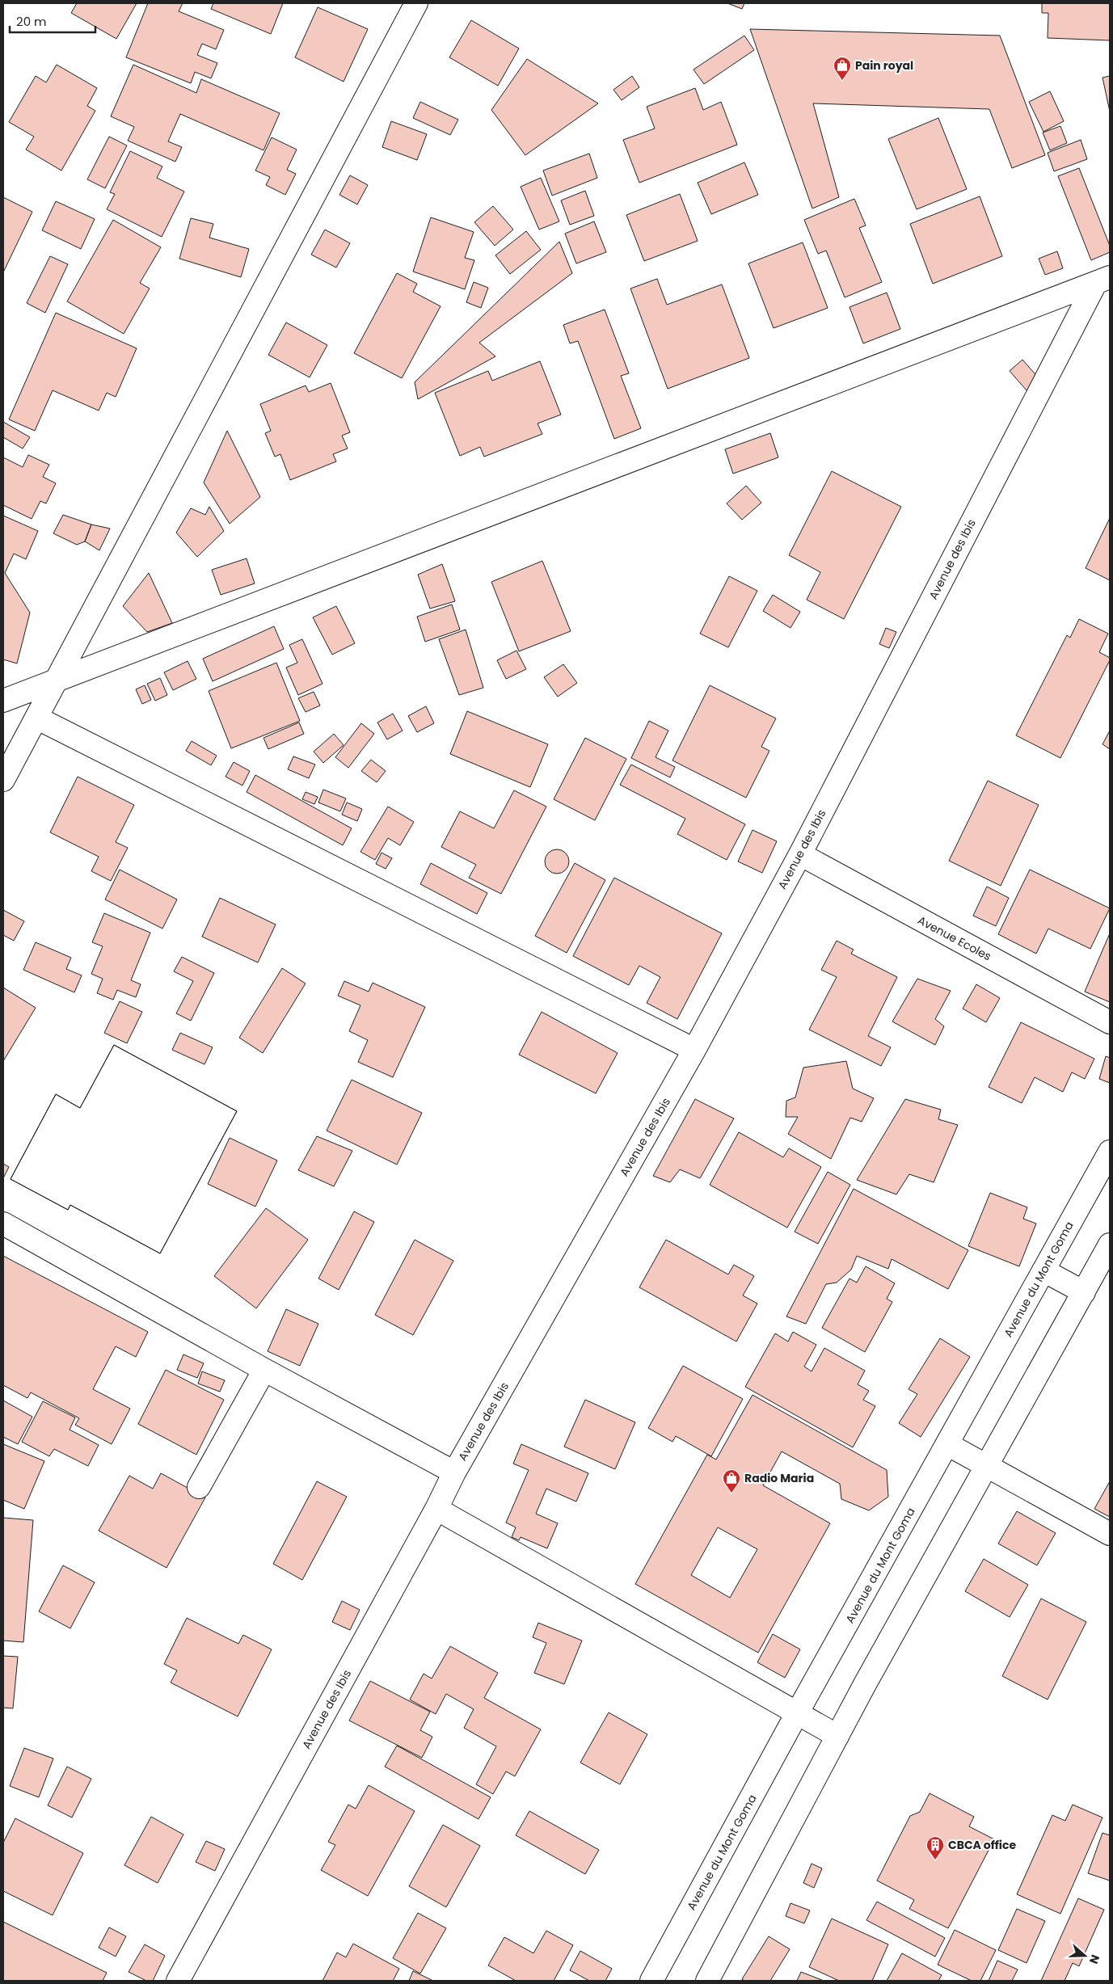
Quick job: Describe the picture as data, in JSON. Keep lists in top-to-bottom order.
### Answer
{
  "streets": {
    "street": ["Avenue des Ibis", "Avenue Ecoles", "Avenue du Mont Goma"]
  },
  "crossings": [
    ["Avenue des Ibis", "Avenue Ecoles"]
  ],
  "places": {
    "shop": ["Pain royal", "Radio Maria"],
    "building": ["CBCA office"]
  },
  "scale_bar": "20 m",
  "north": "right"
}
